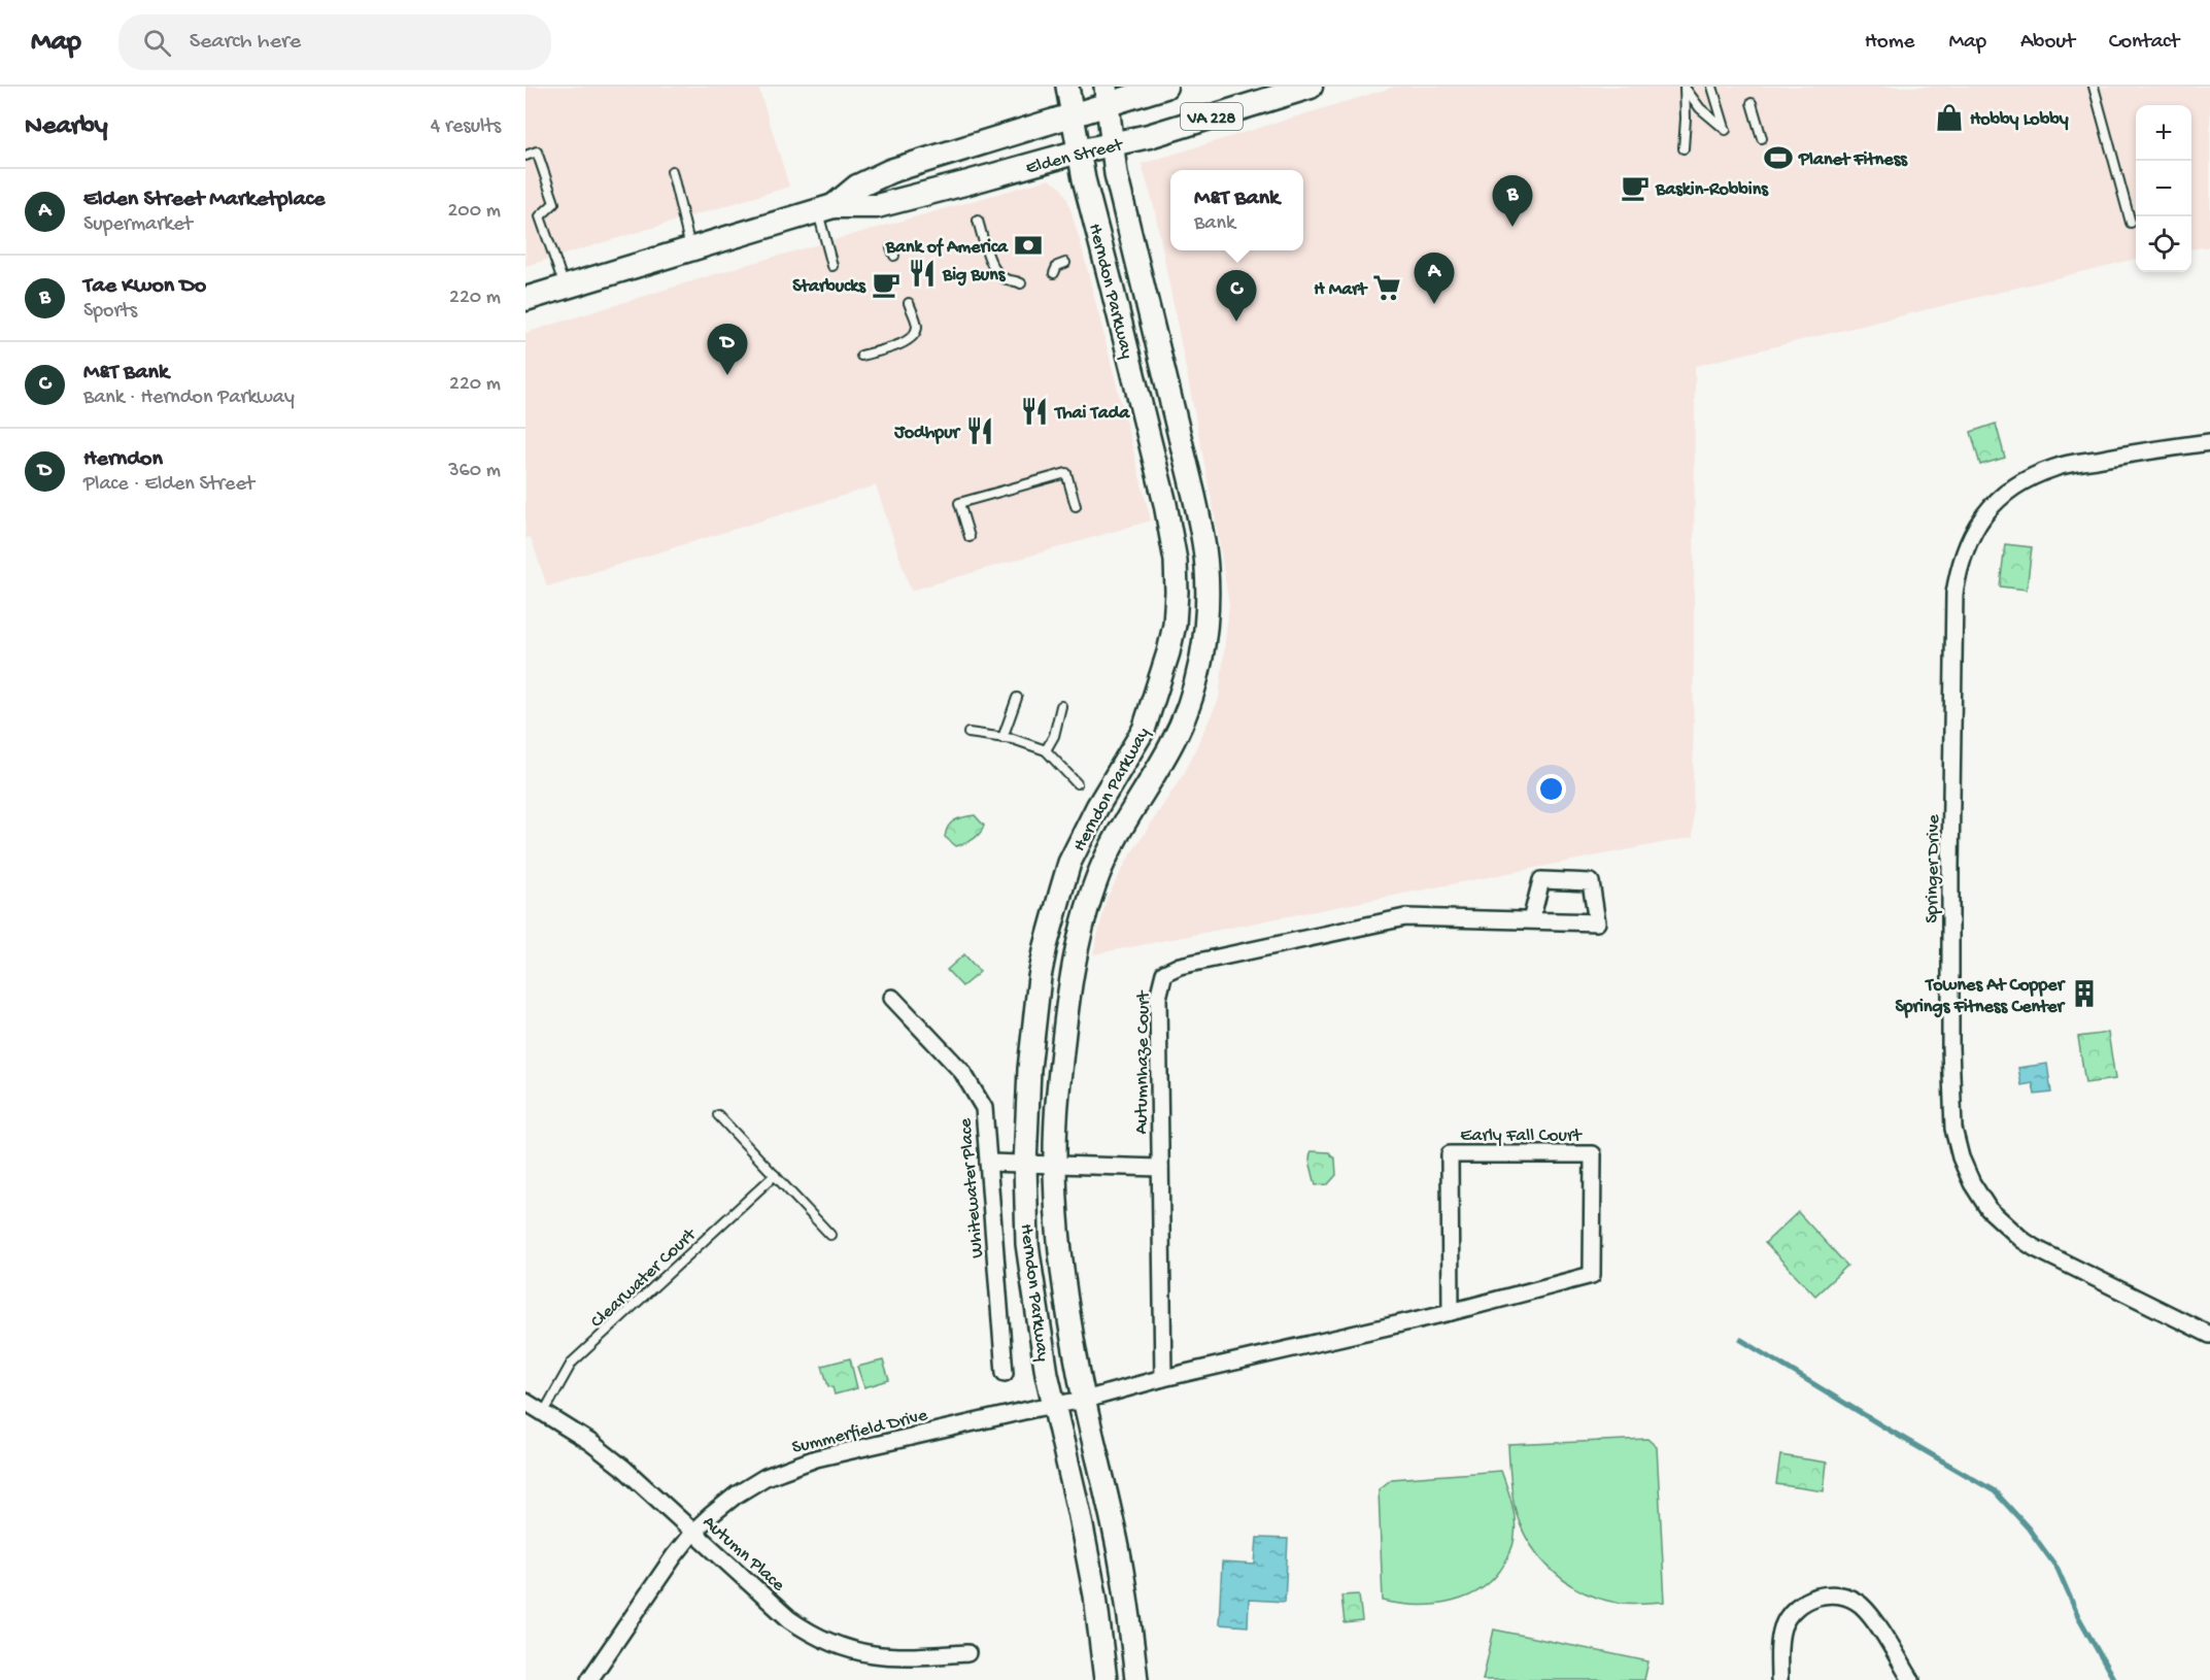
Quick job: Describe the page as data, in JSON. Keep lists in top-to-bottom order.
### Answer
{
  "streets": {
    "main road": ["VA 228", "Elden Street", "Herndon Parkway"],
    "street": [
      "Springer Drive",
      "Autumnhaze Court",
      "Early Fall Court",
      "Whitewater Place",
      "Summerfield Drive",
      "Autumn Place"
    ],
    "lane": ["Clearwater Court"]
  },
  "crossings": [
    ["Elden Street", "Herndon Parkway"],
    ["Herndon Parkway", "Early Fall Court"],
    ["Herndon Parkway", "Summerfield Drive"],
    ["Autumnhaze Court", "Early Fall Court"],
    ["Early Fall Court", "Summerfield Drive"],
    ["Clearwater Court", "Autumn Place"],
    ["Summerfield Drive", "Autumn Place"]
  ],
  "places": {
    "shop": ["Hobby Lobby"],
    "sports": ["Planet Fitness"],
    "cafe": ["Baskin-Robbins", "Starbucks"],
    "bank": ["Bank of America"],
    "restaurant": ["Big Buns", "Thai Tada", "Jodhpur"],
    "supermarket": ["H Mart"],
    "building": ["Townes At Copper Springs Fitness Center"]
  },
  "page": {
    "header": "Map",
    "search": "Search here",
    "nav": [
      "Home",
      "Map",
      "About",
      "Contact"
    ],
    "heading": ["Nearby", "4 results"],
    "map_buttons": ["+", "−"],
    "list": [
      {
        "mark": "A",
        "name": "Elden Street Marketplace",
        "note": "Supermarket",
        "value": "200 m"
      },
      {
        "mark": "B",
        "name": "Tae Kwon Do",
        "note": "Sports",
        "value": "220 m"
      },
      {
        "mark": "C",
        "name": "M&T Bank",
        "note": "Bank · Herndon Parkway",
        "value": "220 m"
      },
      {
        "mark": "D",
        "name": "Herndon",
        "note": "Place · Elden Street",
        "value": "360 m"
      }
    ],
    "popup": ["M&T Bank", "Bank"],
    "pins": [
      "B",
      "A",
      "C",
      "D"
    ]
  }
}
